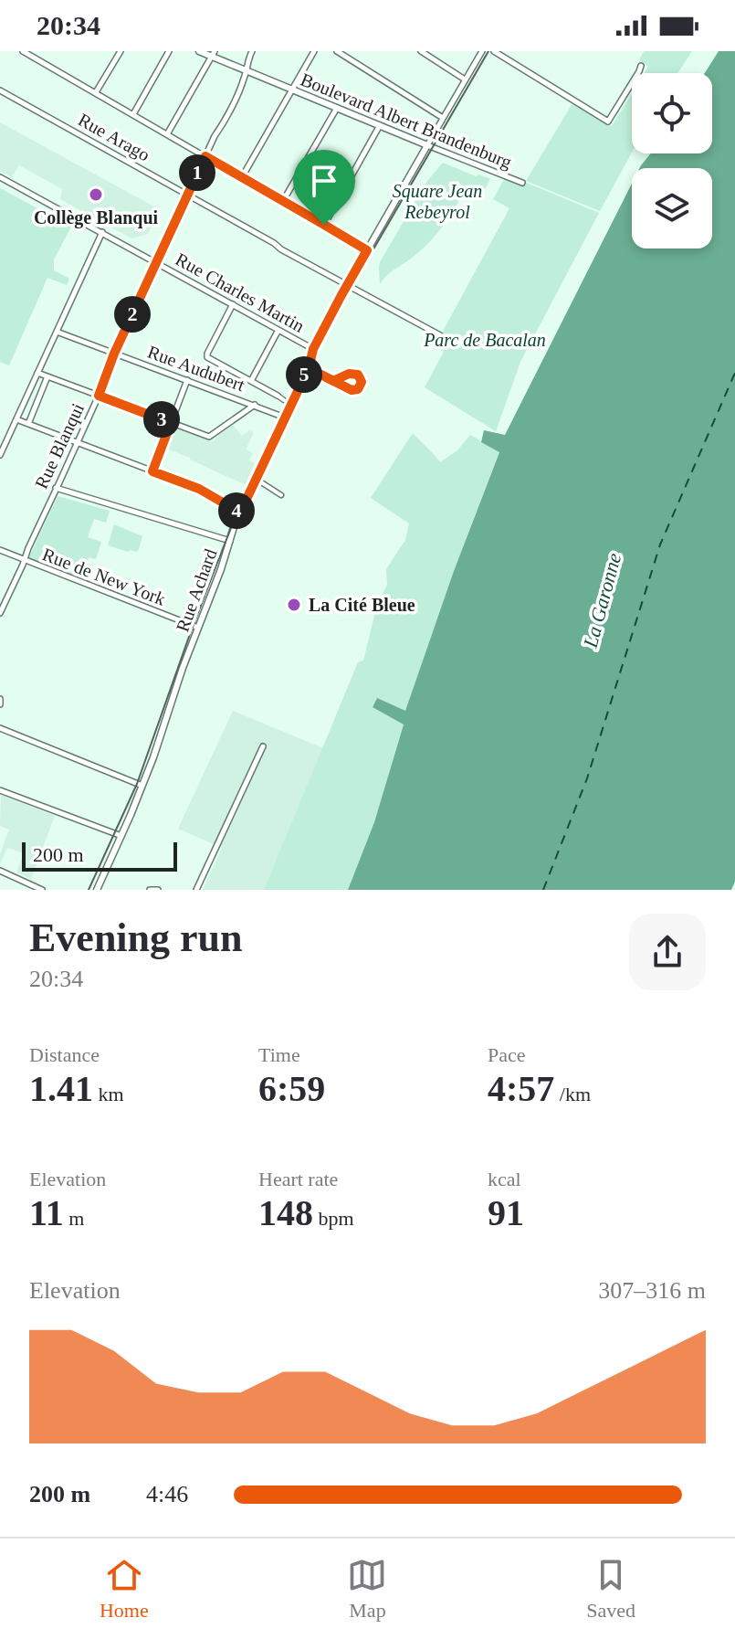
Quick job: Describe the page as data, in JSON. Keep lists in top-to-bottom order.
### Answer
{
  "streets": {
    "street": [
      "Boulevard Albert Brandenburg",
      "Rue Arago",
      "Rue Charles Martin",
      "Rue Audubert",
      "Rue Blanqui",
      "Rue de New York",
      "Rue Achard"
    ]
  },
  "crossings": [
    ["Boulevard Albert Brandenburg", "Rue Blanqui"],
    ["Boulevard Albert Brandenburg", "Rue Achard"],
    ["Rue Arago", "Rue Blanqui"],
    ["Rue Arago", "Rue Achard"],
    ["Rue Charles Martin", "Rue Blanqui"],
    ["Rue Charles Martin", "Rue Achard"],
    ["Rue Audubert", "Rue Blanqui"],
    ["Rue Audubert", "Rue Achard"],
    ["Rue Blanqui", "Rue de New York"],
    ["Rue de New York", "Rue Achard"]
  ],
  "water": ["La Garonne"],
  "parks": ["Square Jean Rebeyrol", "Parc de Bacalan"],
  "places": ["Collège Blanqui", "La Cité Bleue"],
  "scale_bar": "200 m",
  "page": {
    "status": "20:34",
    "pins": [
      "1",
      "2",
      "5",
      "3",
      "4"
    ],
    "scale": "200 m",
    "heading": ["Evening run", "20:34"],
    "stats": [
      ["Distance", "1.41 km"],
      ["Time", "6:59"],
      ["Pace", "4:57 /km"],
      ["Elevation", "11 m"],
      ["Heart rate", "148 bpm"],
      ["kcal", "91"]
    ],
    "chart": ["Elevation", "307–316 m"],
    "list": [
      {
        "name": "200 m",
        "note": "4:46"
      }
    ],
    "tabs": ["Home", "Map", "Saved"]
  }
}
